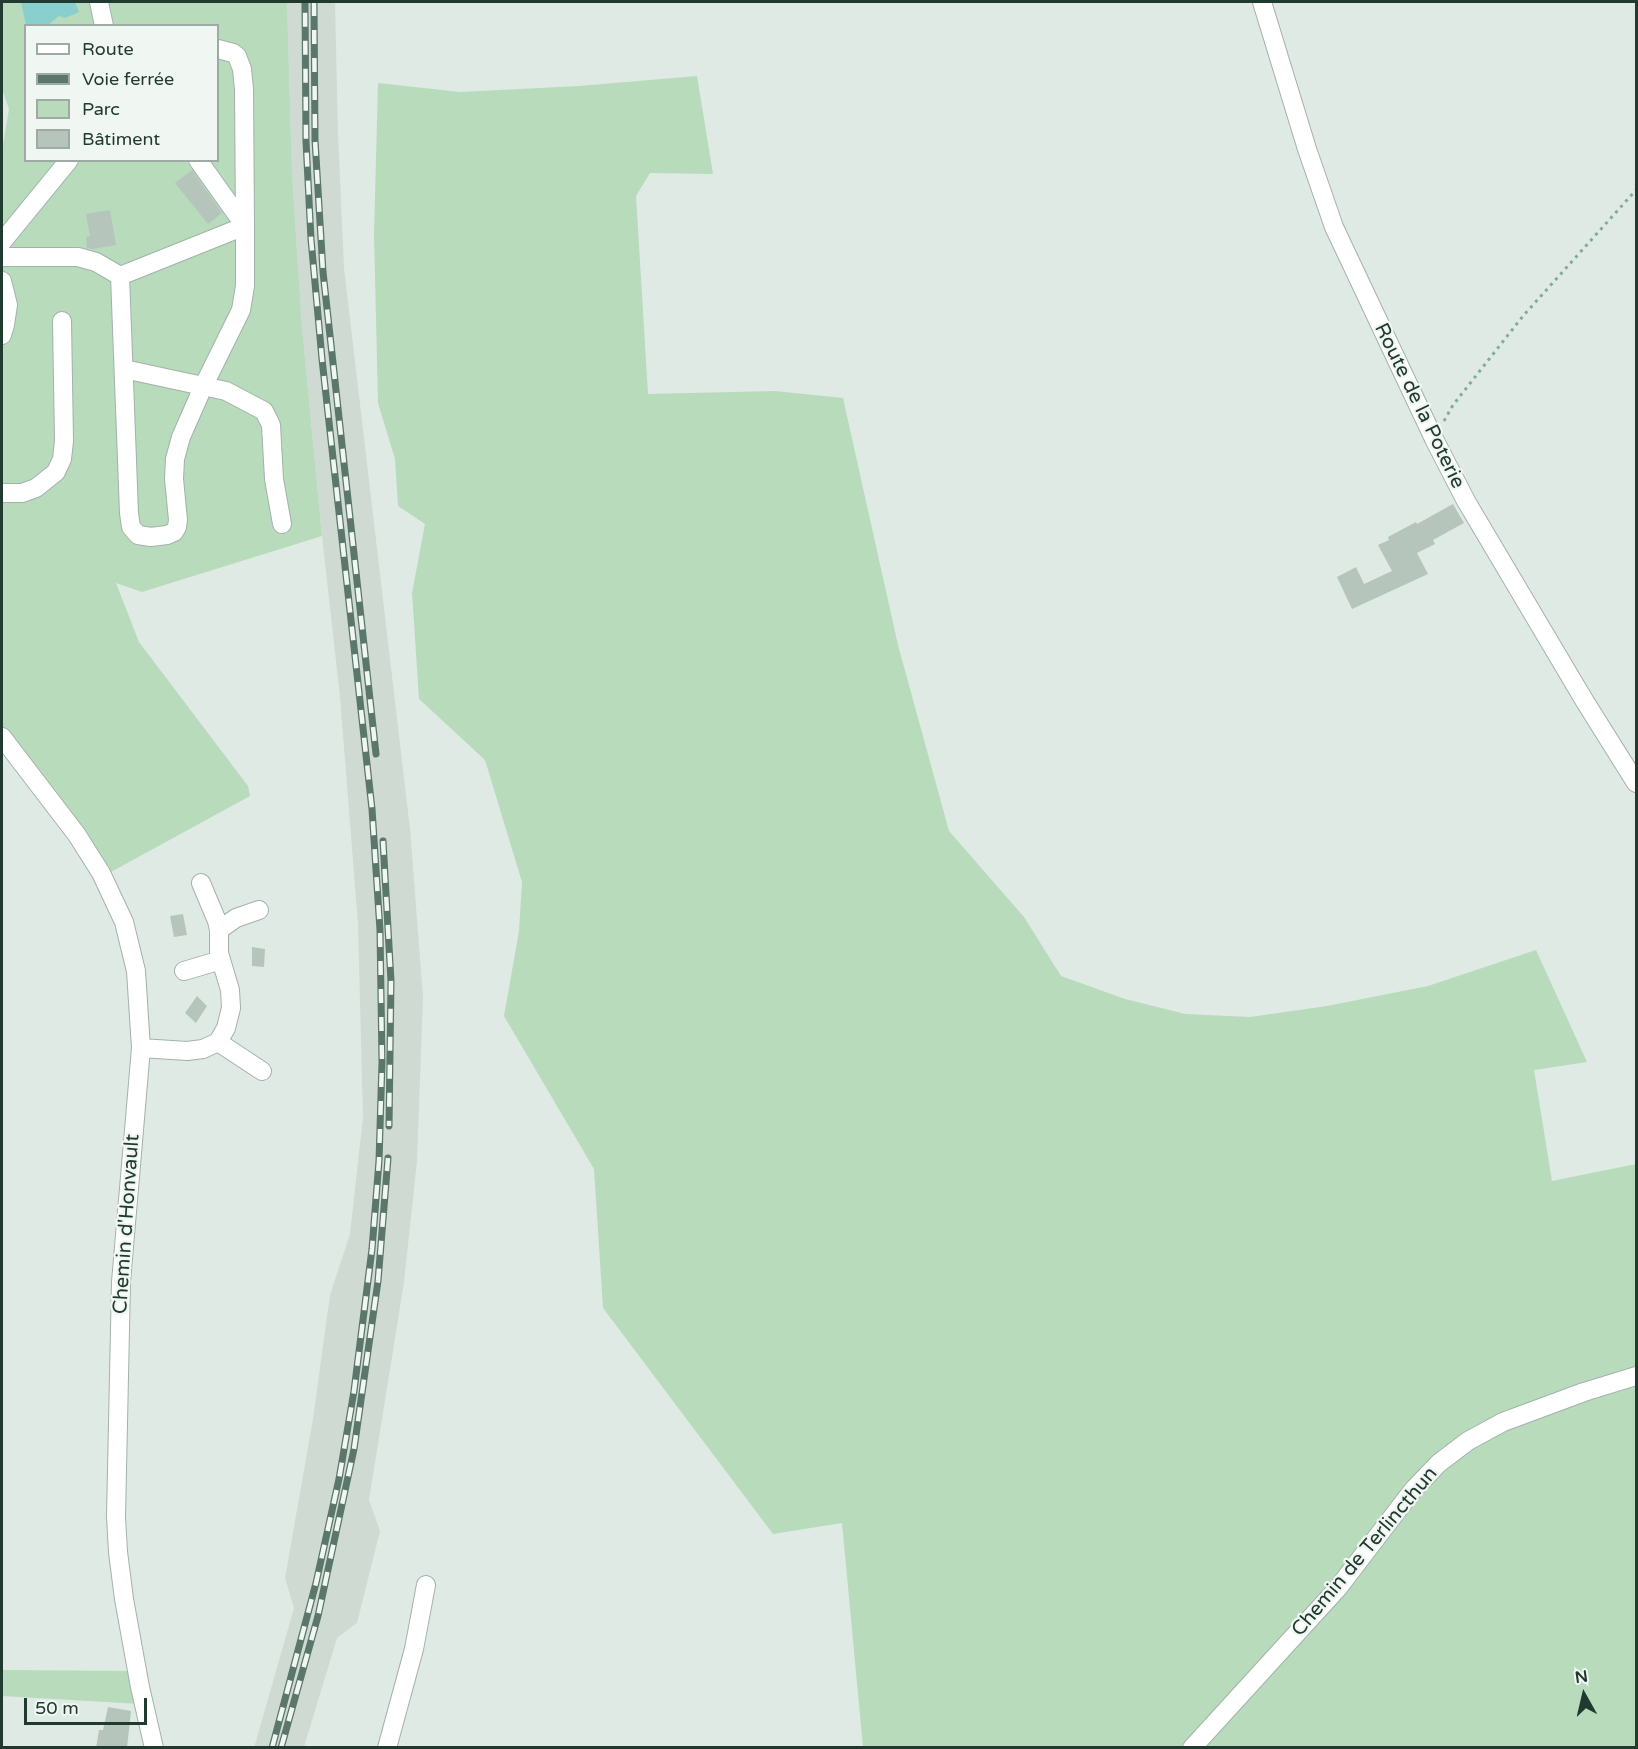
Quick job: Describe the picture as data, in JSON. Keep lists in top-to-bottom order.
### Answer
{
  "streets": {
    "street": ["Route de la Poterie", "Chemin d'Honvault", "Chemin de Terlincthun"]
  },
  "legend": [
    "Route",
    "Voie ferrée",
    "Parc",
    "Bâtiment"
  ],
  "scale_bar": "50 m",
  "north": "top"
}
